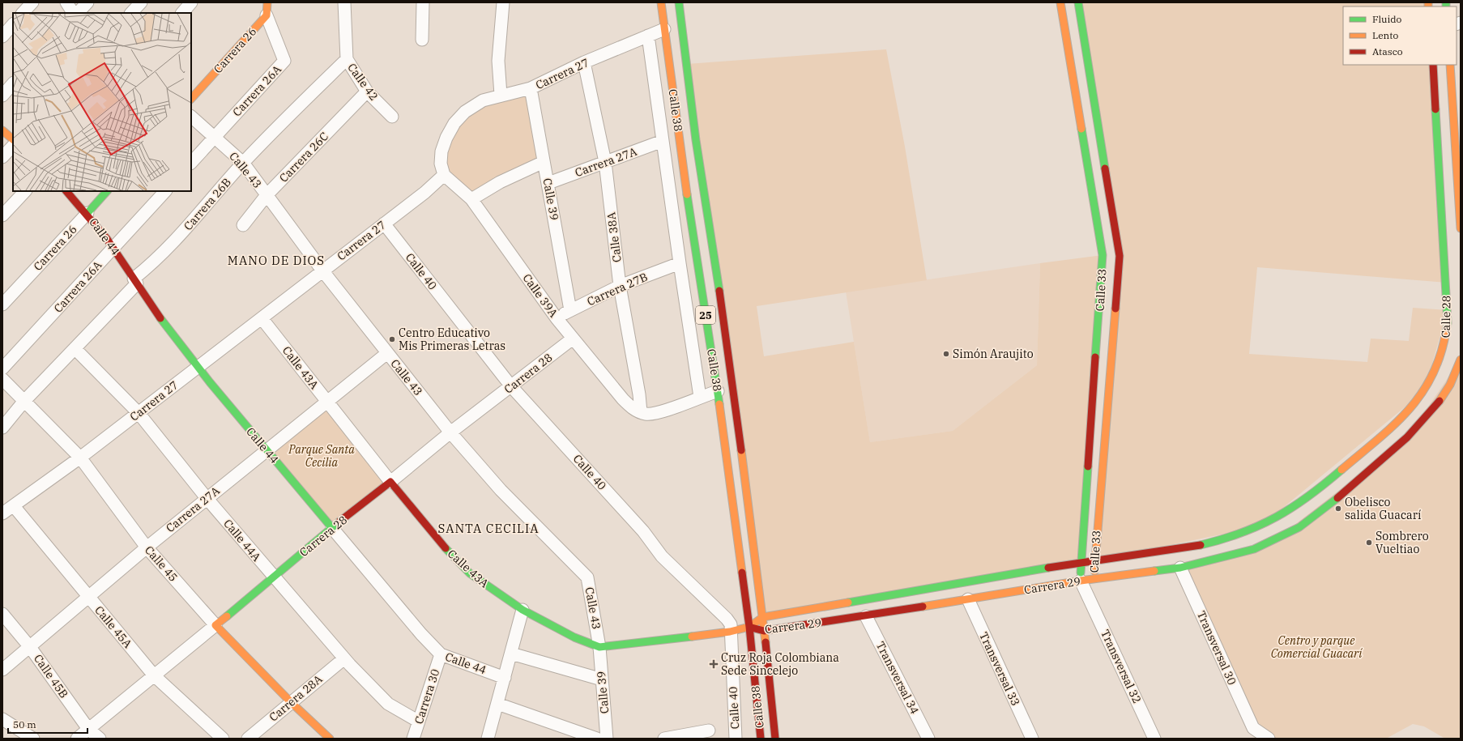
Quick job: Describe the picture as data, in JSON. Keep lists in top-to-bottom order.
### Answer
{
  "streets": {
    "main road": [
      "Carrera 26",
      "Calle 38",
      "Calle 44",
      "Calle 33",
      "25",
      "Calle 28",
      "Calle 43A",
      "Carrera 28",
      "Calle 45",
      "Carrera 29"
    ],
    "street": [
      "Carrera 27",
      "Calle 42",
      "Carrera 26A",
      "Carrera 26C",
      "Carrera 27A",
      "Calle 43",
      "Calle 39",
      "Carrera 26B",
      "Calle 38A",
      "Calle 40",
      "Carrera 27B",
      "Calle 39A",
      "Calle 44A",
      "Calle 45A",
      "Transversal 30",
      "Transversal 32",
      "Transversal 33",
      "Calle 45B",
      "Transversal 34",
      "Carrera 30",
      "Carrera 28A"
    ]
  },
  "crossings": [
    ["Carrera 26", "Carrera 26A"],
    ["Carrera 26", "Calle 44"],
    ["Carrera 27", "Calle 38"],
    ["Carrera 27", "Calle 43"],
    ["Carrera 27", "Calle 39"],
    ["Carrera 27", "Calle 44"],
    ["Carrera 27", "Calle 38A"],
    ["Carrera 27", "Calle 40"],
    ["Carrera 27", "Calle 39A"],
    ["Carrera 27", "Calle 43A"],
    ["Carrera 27", "Calle 44A"],
    ["Carrera 27", "Calle 45"],
    ["Carrera 27", "Calle 45A"],
    ["Calle 42", "Carrera 26C"],
    ["Calle 42", "Carrera 26B"],
    ["Carrera 26A", "Calle 43"],
    ["Carrera 26A", "Calle 44"],
    ["Calle 38", "Calle 43A"],
    ["Calle 38", "Carrera 29"],
    ["Carrera 26C", "Calle 43"],
    ["Carrera 27A", "Calle 43"],
    ["Carrera 27A", "Calle 39"],
    ["Carrera 27A", "Calle 44"],
    ["Carrera 27A", "Calle 38A"],
    ["Carrera 27A", "Calle 43A"],
    ["Carrera 27A", "Calle 44A"],
    ["Carrera 27A", "Calle 45"],
    ["Carrera 27A", "Calle 45A"],
    ["Carrera 27A", "Calle 45B"],
    ["Calle 43", "Calle 39"],
    ["Calle 43", "Carrera 26B"],
    ["Calle 43", "Calle 43A"],
    ["Calle 43", "Carrera 28"],
    ["Calle 39", "Carrera 27B"],
    ["Calle 39", "Calle 43A"],
    ["Carrera 26B", "Calle 44"],
    ["Carrera 26B", "Calle 44A"],
    ["Carrera 26B", "Calle 45"],
    ["Calle 44", "Carrera 28"],
    ["Calle 44", "Carrera 30"],
    ["Calle 38A", "Carrera 27B"],
    ["Calle 38A", "Calle 39A"],
    ["Calle 40", "Calle 43A"],
    ["Calle 40", "Carrera 28"],
    ["Carrera 27B", "Calle 39A"],
    ["Calle 33", "Carrera 29"],
    ["Calle 33", "Transversal 32"],
    ["Calle 39A", "Carrera 28"],
    ["Calle 28", "Carrera 29"],
    ["Calle 43A", "Carrera 28"],
    ["Calle 43A", "Carrera 29"],
    ["Carrera 28", "Calle 44A"],
    ["Carrera 28", "Calle 45"],
    ["Carrera 28", "Calle 45A"],
    ["Carrera 28", "Calle 45B"],
    ["Calle 44A", "Carrera 30"],
    ["Calle 44A", "Carrera 28A"],
    ["Calle 45", "Carrera 28A"],
    ["Carrera 29", "Transversal 30"],
    ["Carrera 29", "Transversal 32"],
    ["Carrera 29", "Transversal 33"],
    ["Carrera 29", "Transversal 34"]
  ],
  "districts": ["MANO DE DIOS", "SANTA CECILIA"],
  "parks": ["Parque Santa Cecilia", "Centro y parque Comercial Guacarí"],
  "places": {
    "other": [
      "Centro Educativo Mis Primeras Letras",
      "Simón Araujito",
      "Obelisco salida Guacarí",
      "Sombrero Vueltiao"
    ],
    "health": ["Cruz Roja Colombiana Sede Sincelejo"]
  },
  "legend": ["Fluido", "Lento", "Atasco"],
  "scale_bar": "50 m"
}
